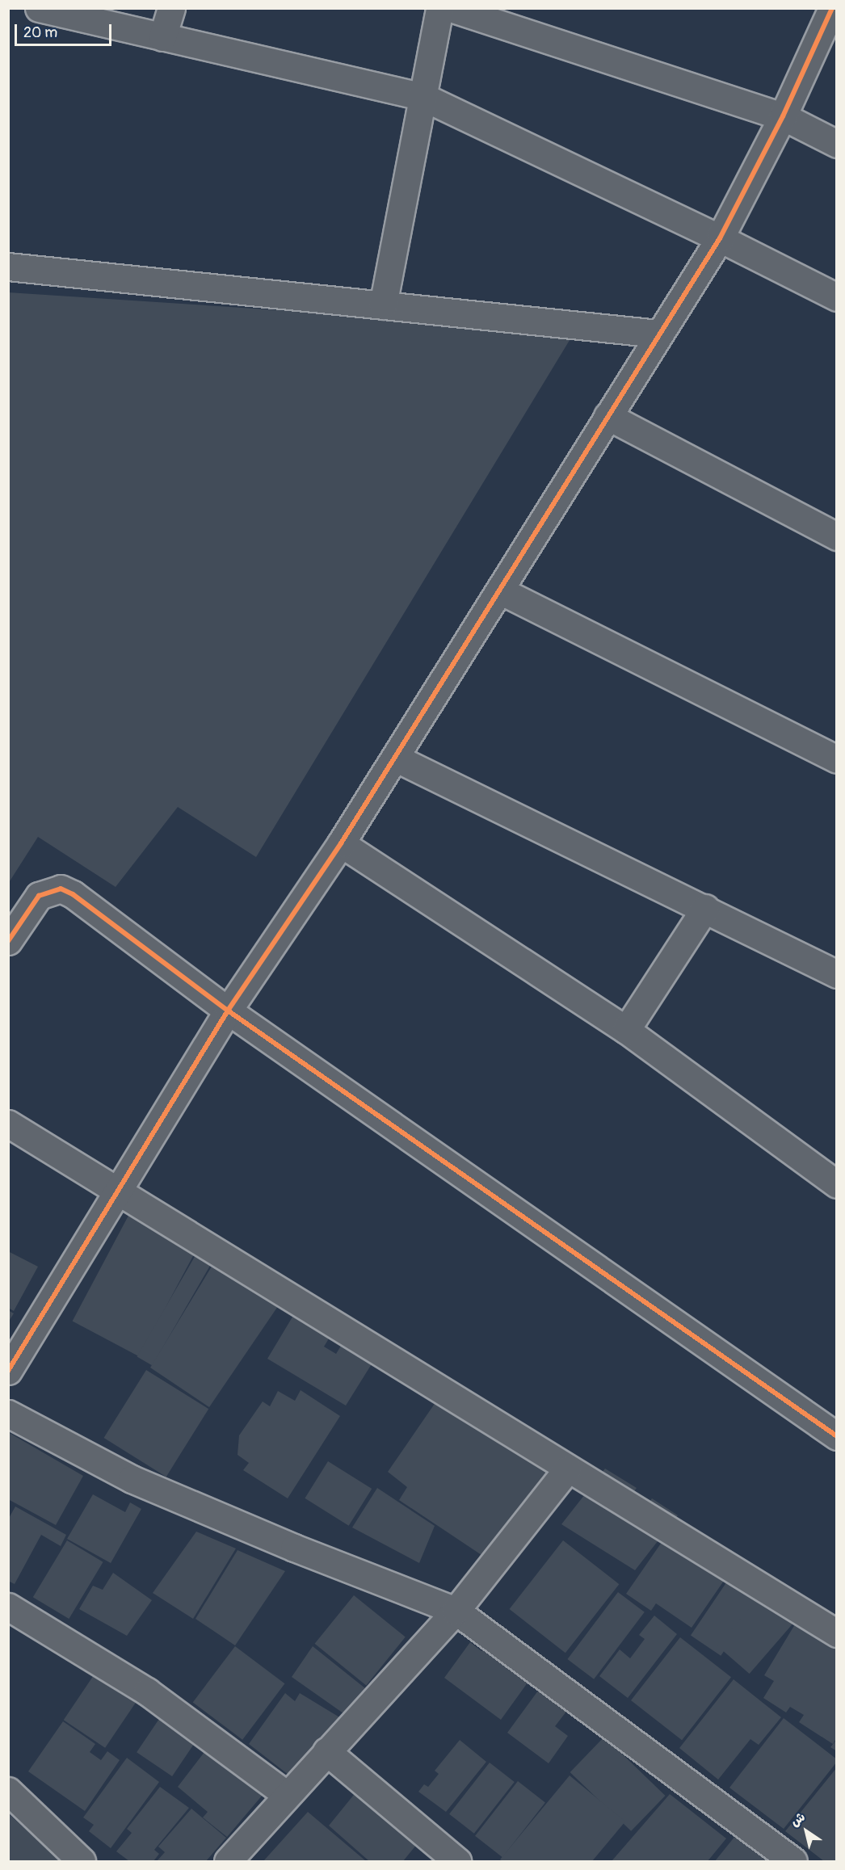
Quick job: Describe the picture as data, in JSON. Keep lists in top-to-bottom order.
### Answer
{
  "scale_bar": "20 m",
  "north": "top left"
}
